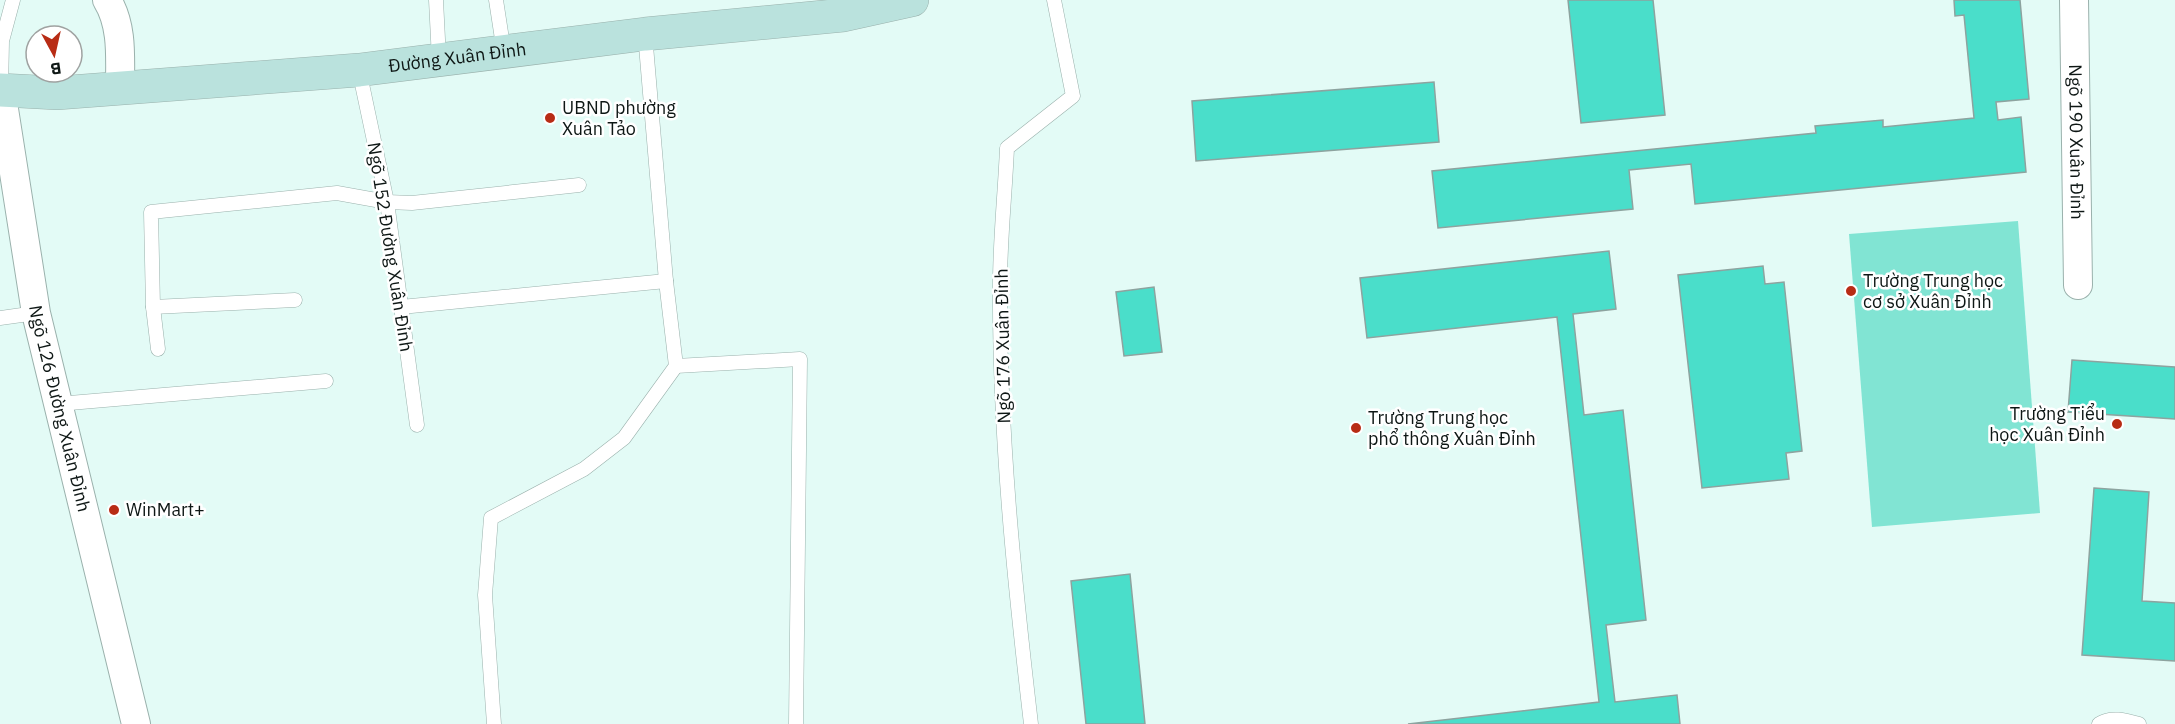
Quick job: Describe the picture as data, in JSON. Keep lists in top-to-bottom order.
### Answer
{
  "streets": {
    "street": ["Đường Xuân Đỉnh", "Ngõ 190 Xuân Đỉnh", "Ngõ 126 Đường Xuân Đỉnh"],
    "lane": ["Ngõ 152 Đường Xuân Đỉnh", "Ngõ 176 Xuân Đỉnh"]
  },
  "crossings": [
    ["Đường Xuân Đỉnh", "Ngõ 152 Đường Xuân Đỉnh"],
    ["Đường Xuân Đỉnh", "Ngõ 126 Đường Xuân Đỉnh"]
  ],
  "places": [
    "UBND phường Xuân Tảo",
    "Trường Trung học cơ sở Xuân Đỉnh",
    "Trường Tiểu học Xuân Đỉnh",
    "Trường Trung học phổ thông Xuân Đỉnh",
    "WinMart+"
  ],
  "north": "bottom"
}
